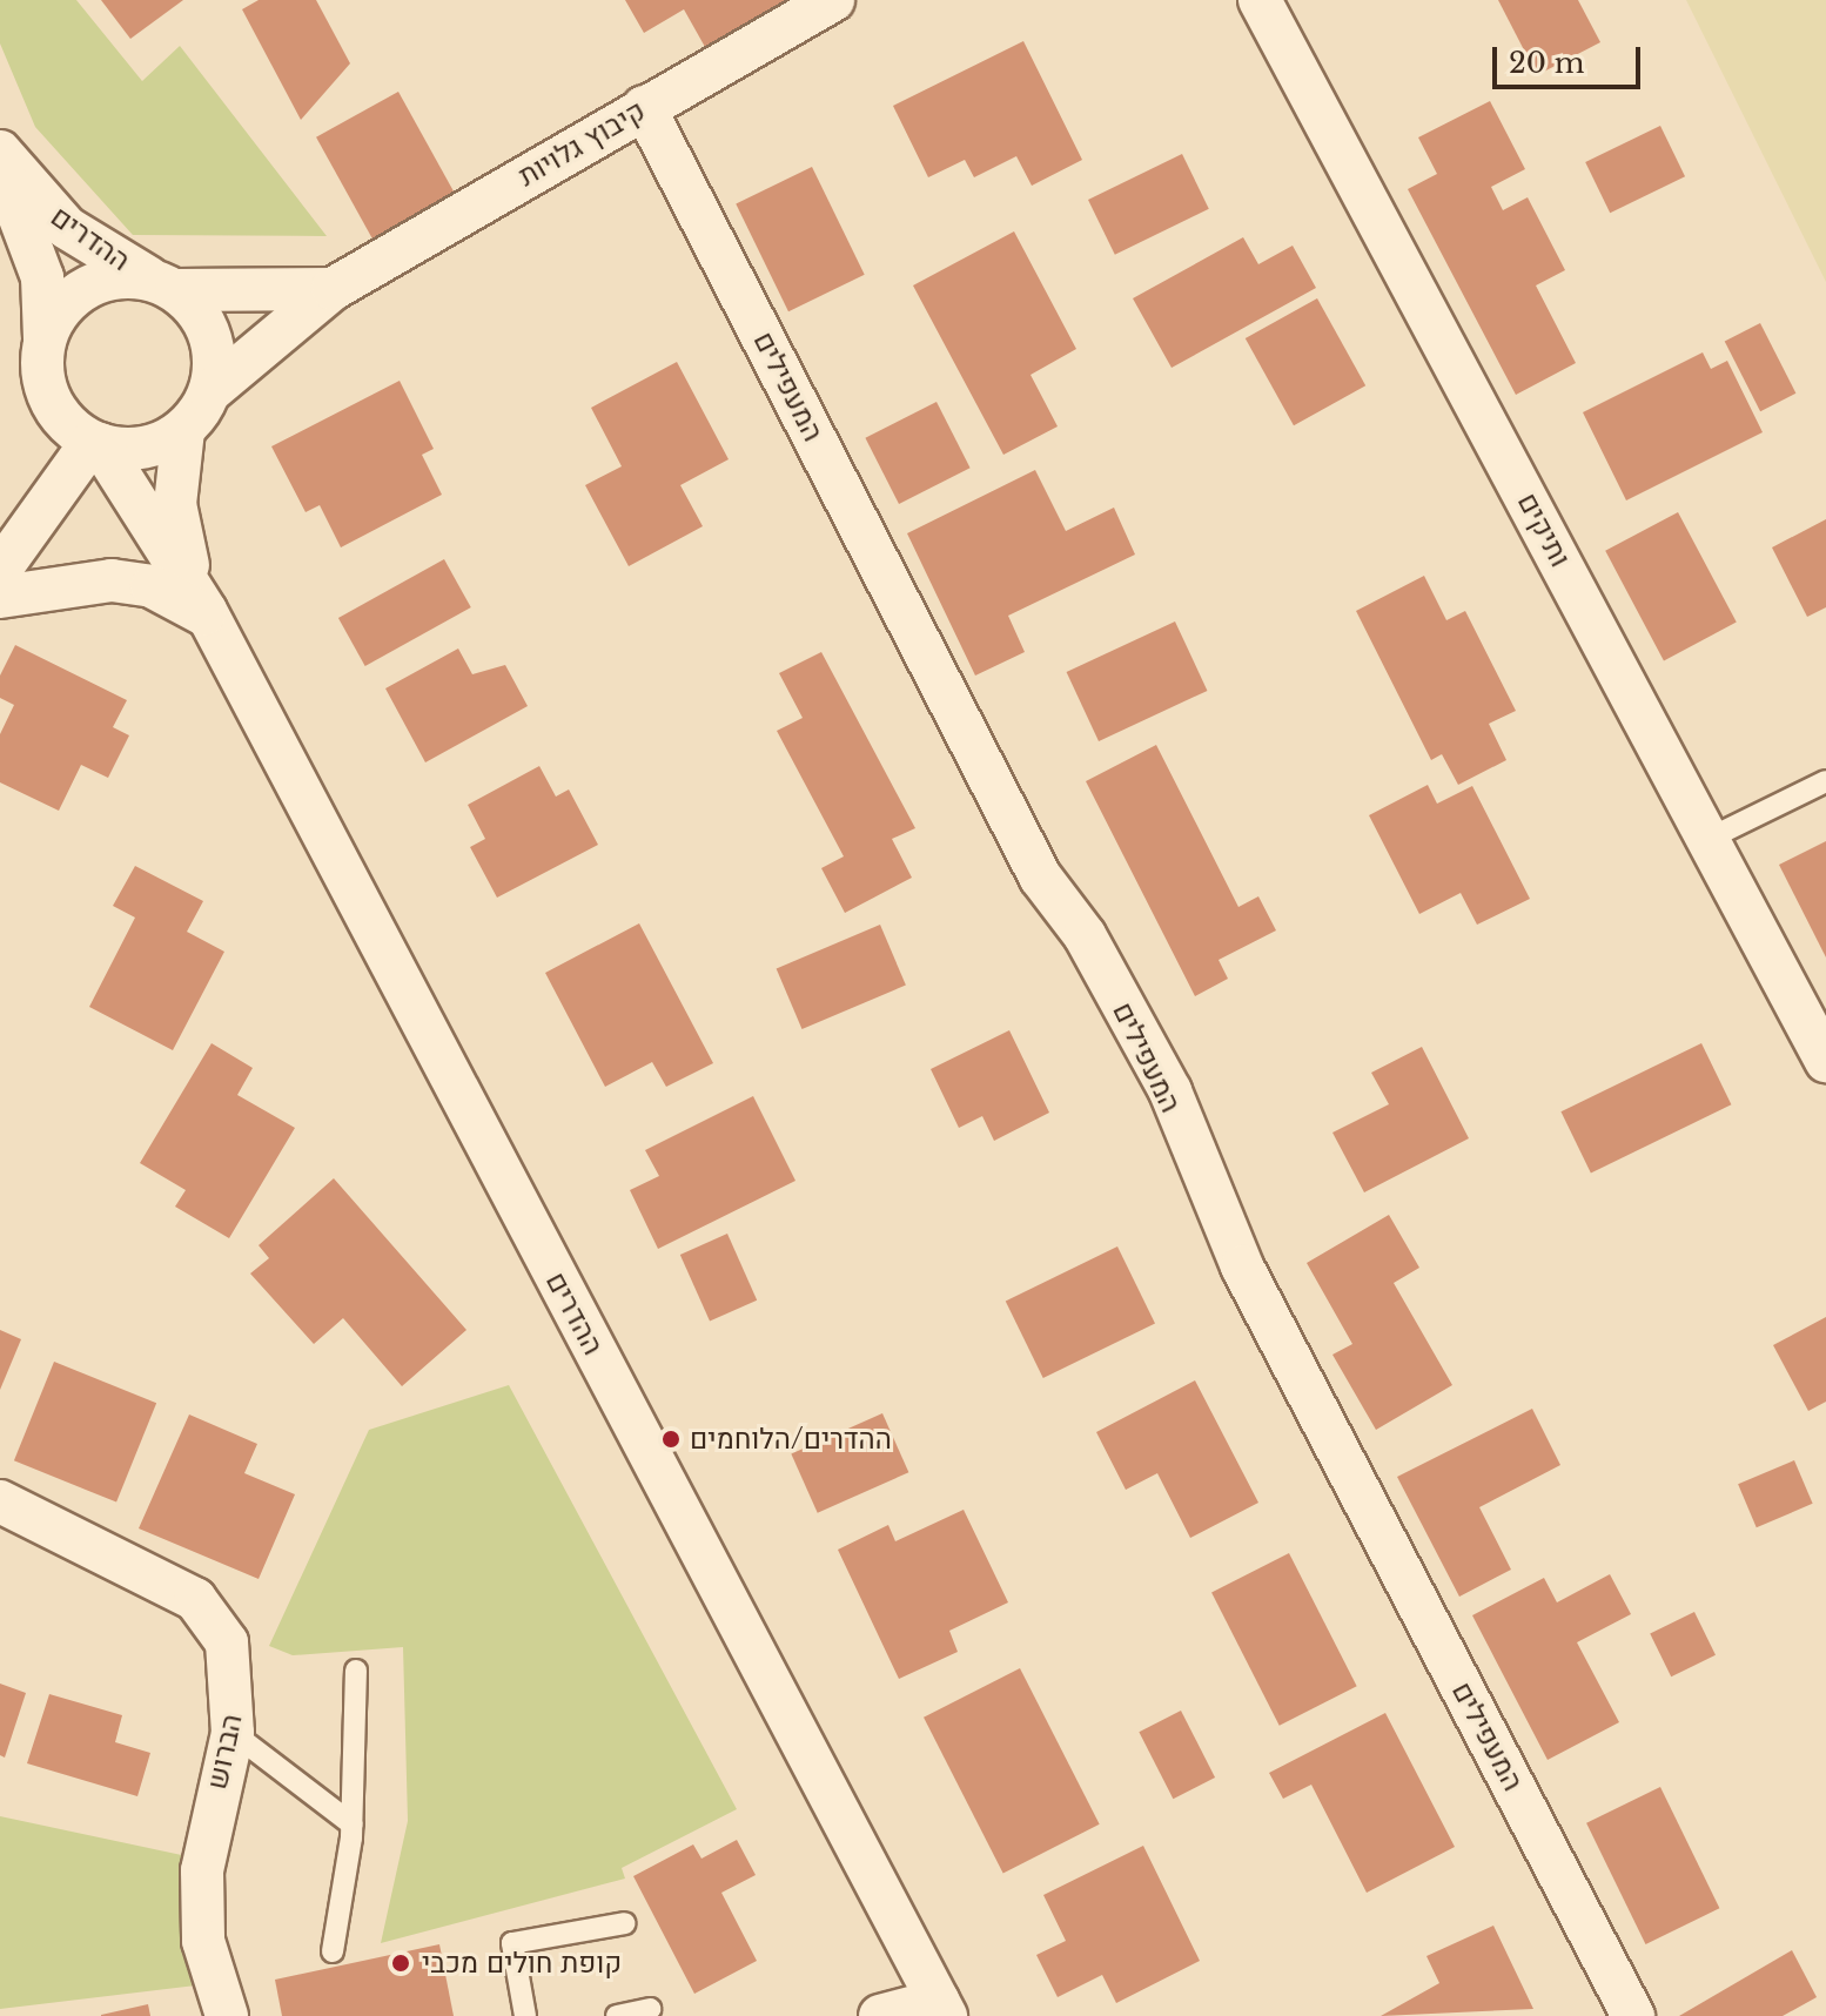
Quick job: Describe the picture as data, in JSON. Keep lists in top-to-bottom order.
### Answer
{
  "streets": {
    "street": [
      "קיבוץ גלויות",
      "ההדרים",
      "המעפילים",
      "ותיקים",
      "הברוש"
    ]
  },
  "crossings": [
    ["קיבוץ גלויות", "ההדרים"],
    ["קיבוץ גלויות", "המעפילים"]
  ],
  "places": ["ההדרים/הלוחמים", "קופת חולים מכבי"],
  "scale_bar": "20 m"
}
